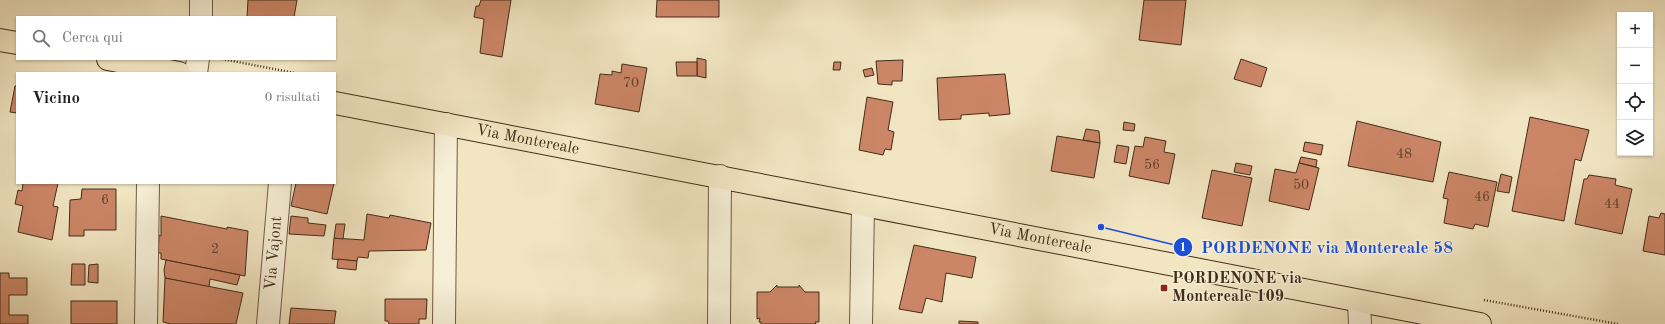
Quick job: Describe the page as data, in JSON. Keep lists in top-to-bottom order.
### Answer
{
  "streets": {
    "main road": ["Via Montereale"],
    "street": ["Via Vajont"]
  },
  "places": {
    "other": ["PORDENONE via Montereale 58"],
    "transit": ["PORDENONE via Montereale 109"]
  },
  "house_numbers": [
    "70",
    "48",
    "56",
    "50",
    "46",
    "6",
    "44",
    "2"
  ],
  "page": {
    "map_buttons": ["+", "−"],
    "search": "Cerca qui",
    "heading": ["Vicino", "0 risultati"]
  }
}
